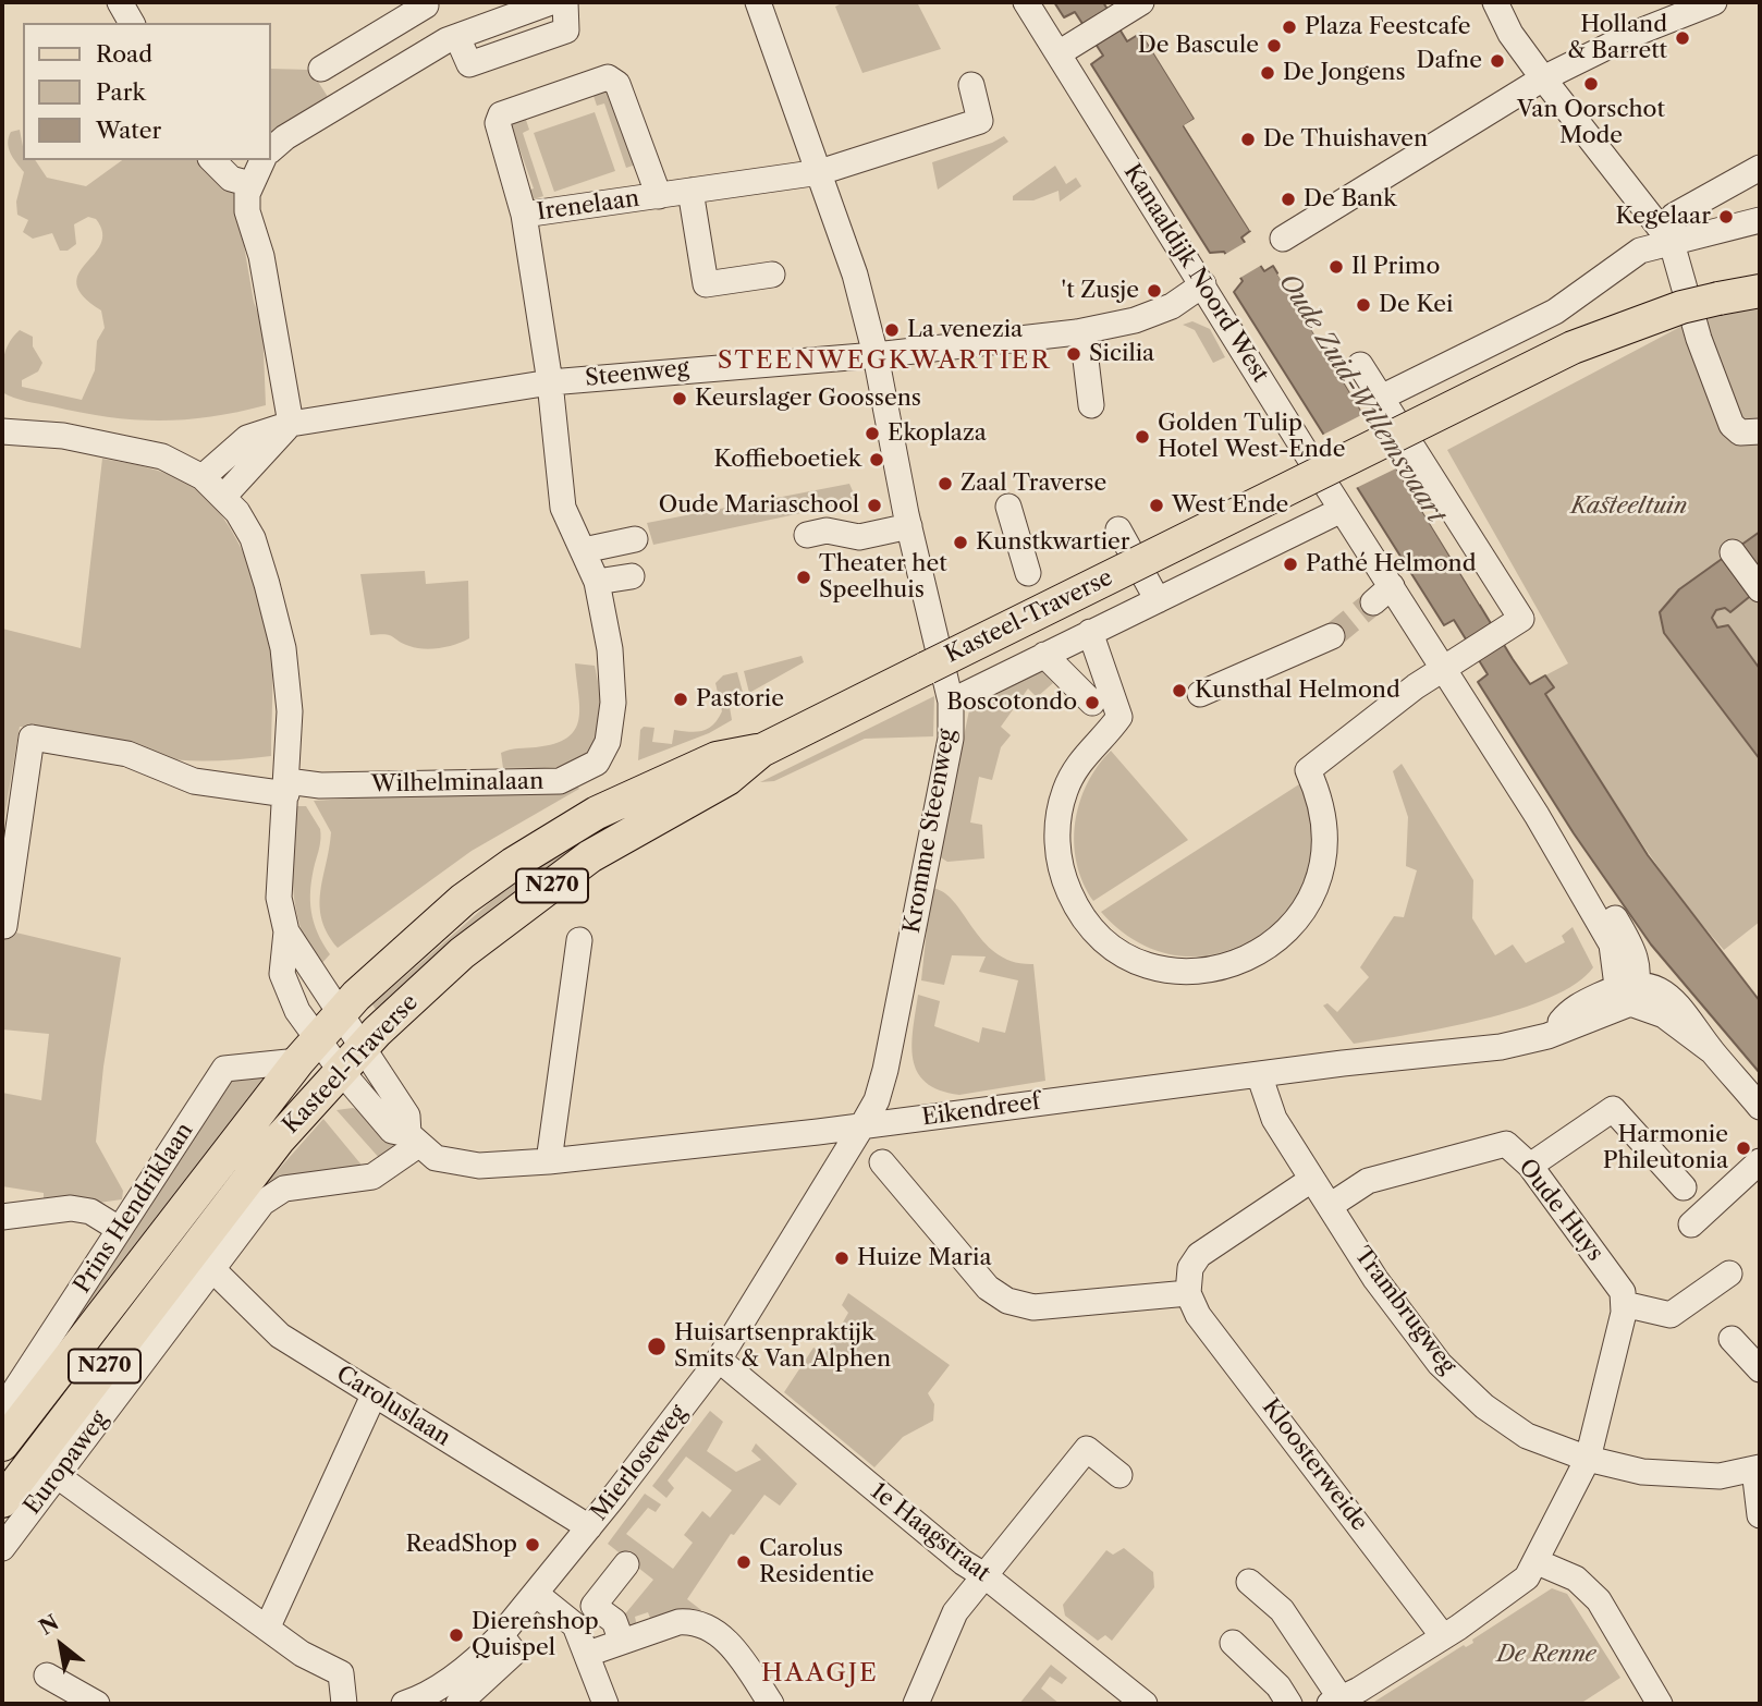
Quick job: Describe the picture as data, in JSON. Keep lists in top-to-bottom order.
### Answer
{
  "streets": {
    "main road": ["Kasteel-Traverse", "N270", "Europaweg"],
    "street": [
      "Irenelaan",
      "Kanaaldijk Noord West",
      "Steenweg",
      "Wilhelminalaan",
      "Kromme Steenweg",
      "Eikendreef",
      "Prins Hendriklaan",
      "Oude Huys",
      "Trambrugweg",
      "Caroluslaan",
      "Mierloseweg",
      "Kloosterweide",
      "1e Haagstraat"
    ]
  },
  "crossings": [
    ["Irenelaan", "Steenweg"],
    ["Irenelaan", "Wilhelminalaan"],
    ["Irenelaan", "Kromme Steenweg"],
    ["Kanaaldijk Noord West", "Steenweg"],
    ["Kanaaldijk Noord West", "Eikendreef"],
    ["Steenweg", "Wilhelminalaan"],
    ["Steenweg", "Kromme Steenweg"],
    ["Kasteel-Traverse", "Eikendreef"],
    ["Kasteel-Traverse", "Prins Hendriklaan"],
    ["Kasteel-Traverse", "Europaweg"],
    ["Kromme Steenweg", "Eikendreef"],
    ["Kromme Steenweg", "Mierloseweg"],
    ["Eikendreef", "Prins Hendriklaan"],
    ["Eikendreef", "Trambrugweg"],
    ["Eikendreef", "Mierloseweg"],
    ["Oude Huys", "Trambrugweg"],
    ["Caroluslaan", "Europaweg"],
    ["Caroluslaan", "Mierloseweg"],
    ["Mierloseweg", "1e Haagstraat"]
  ],
  "districts": ["STEENWEGKWARTIER", "HAAGJE"],
  "water": ["Oude Zuid-Willemsvaart"],
  "parks": ["Kasteeltuin", "De Renne"],
  "places": [
    "Plaza Feestcafe",
    "Holland & Barrett",
    "De Bascule",
    "Dafne",
    "De Jongens",
    "Van Oorschot Mode",
    "De Thuishaven",
    "De Bank",
    "Kegelaar",
    "Il Primo",
    "'t Zusje",
    "De Kei",
    "La venezia",
    "Sicilia",
    "Keurslager Goossens",
    "Ekoplaza",
    "Golden Tulip Hotel West-Ende",
    "Koffieboetiek",
    "Zaal Traverse",
    "Oude Mariaschool",
    "West Ende",
    "Kunstkwartier",
    "Pathé Helmond",
    "Theater het Speelhuis",
    "Kunsthal Helmond",
    "Pastorie",
    "Boscotondo",
    "Harmonie Phileutonia",
    "Huize Maria",
    "Huisartsenpraktijk Smits & Van Alphen",
    "ReadShop",
    "Carolus Residentie",
    "Dierenshop Quispel"
  ],
  "legend": ["Road", "Park", "Water"],
  "north": "top left"
}
